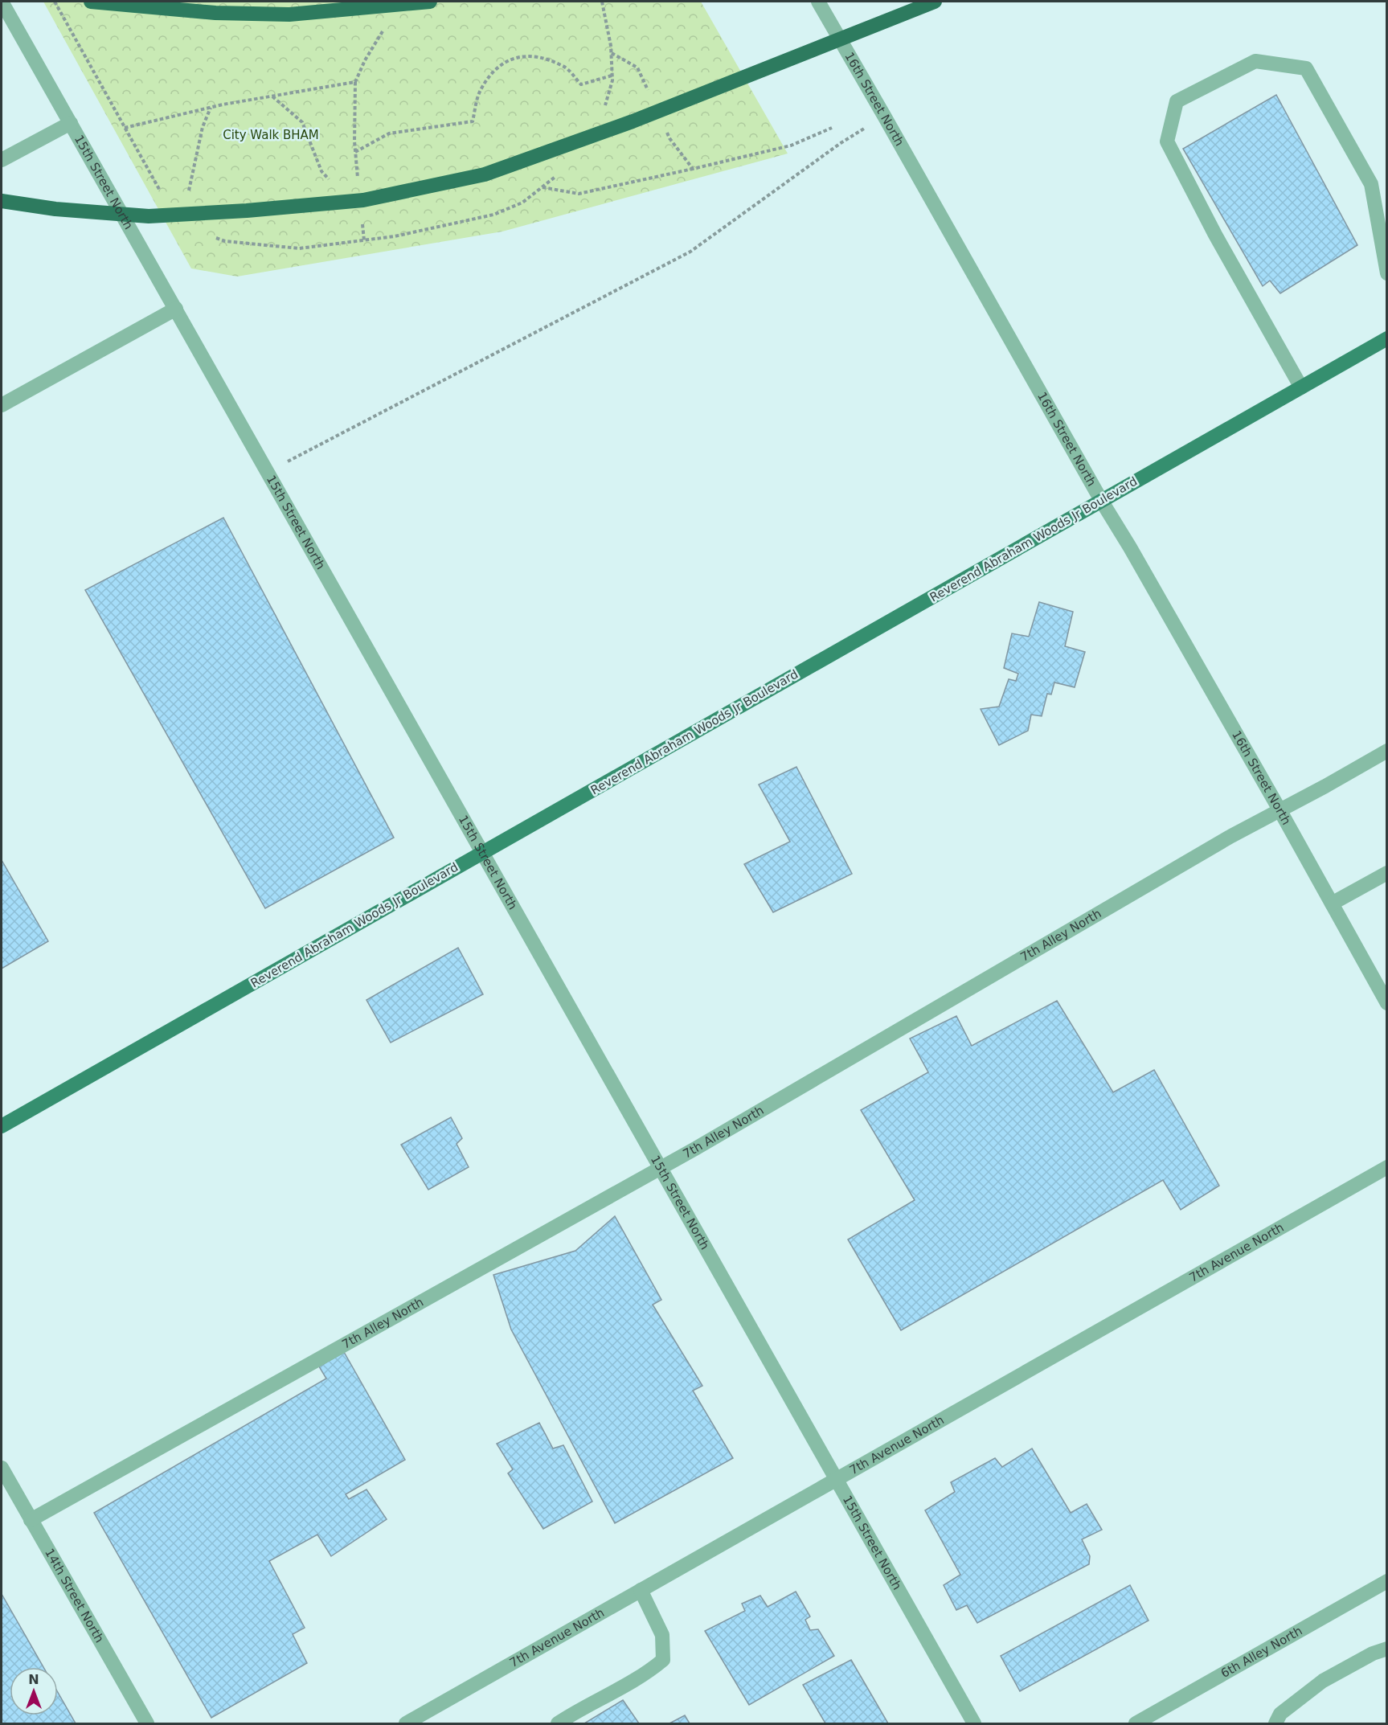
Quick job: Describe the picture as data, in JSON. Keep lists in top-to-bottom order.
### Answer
{
  "streets": {
    "main road": ["Reverend Abraham Woods Jr Boulevard"],
    "street": [
      "16th Street North",
      "15th Street North",
      "7th Alley North",
      "7th Avenue North",
      "14th Street North",
      "6th Alley North"
    ]
  },
  "crossings": [
    ["16th Street North", "Reverend Abraham Woods Jr Boulevard"],
    ["16th Street North", "7th Alley North"],
    ["15th Street North", "Reverend Abraham Woods Jr Boulevard"],
    ["15th Street North", "7th Alley North"],
    ["15th Street North", "7th Avenue North"],
    ["7th Alley North", "14th Street North"]
  ],
  "parks": ["City Walk BHAM"],
  "north": "top"
}
